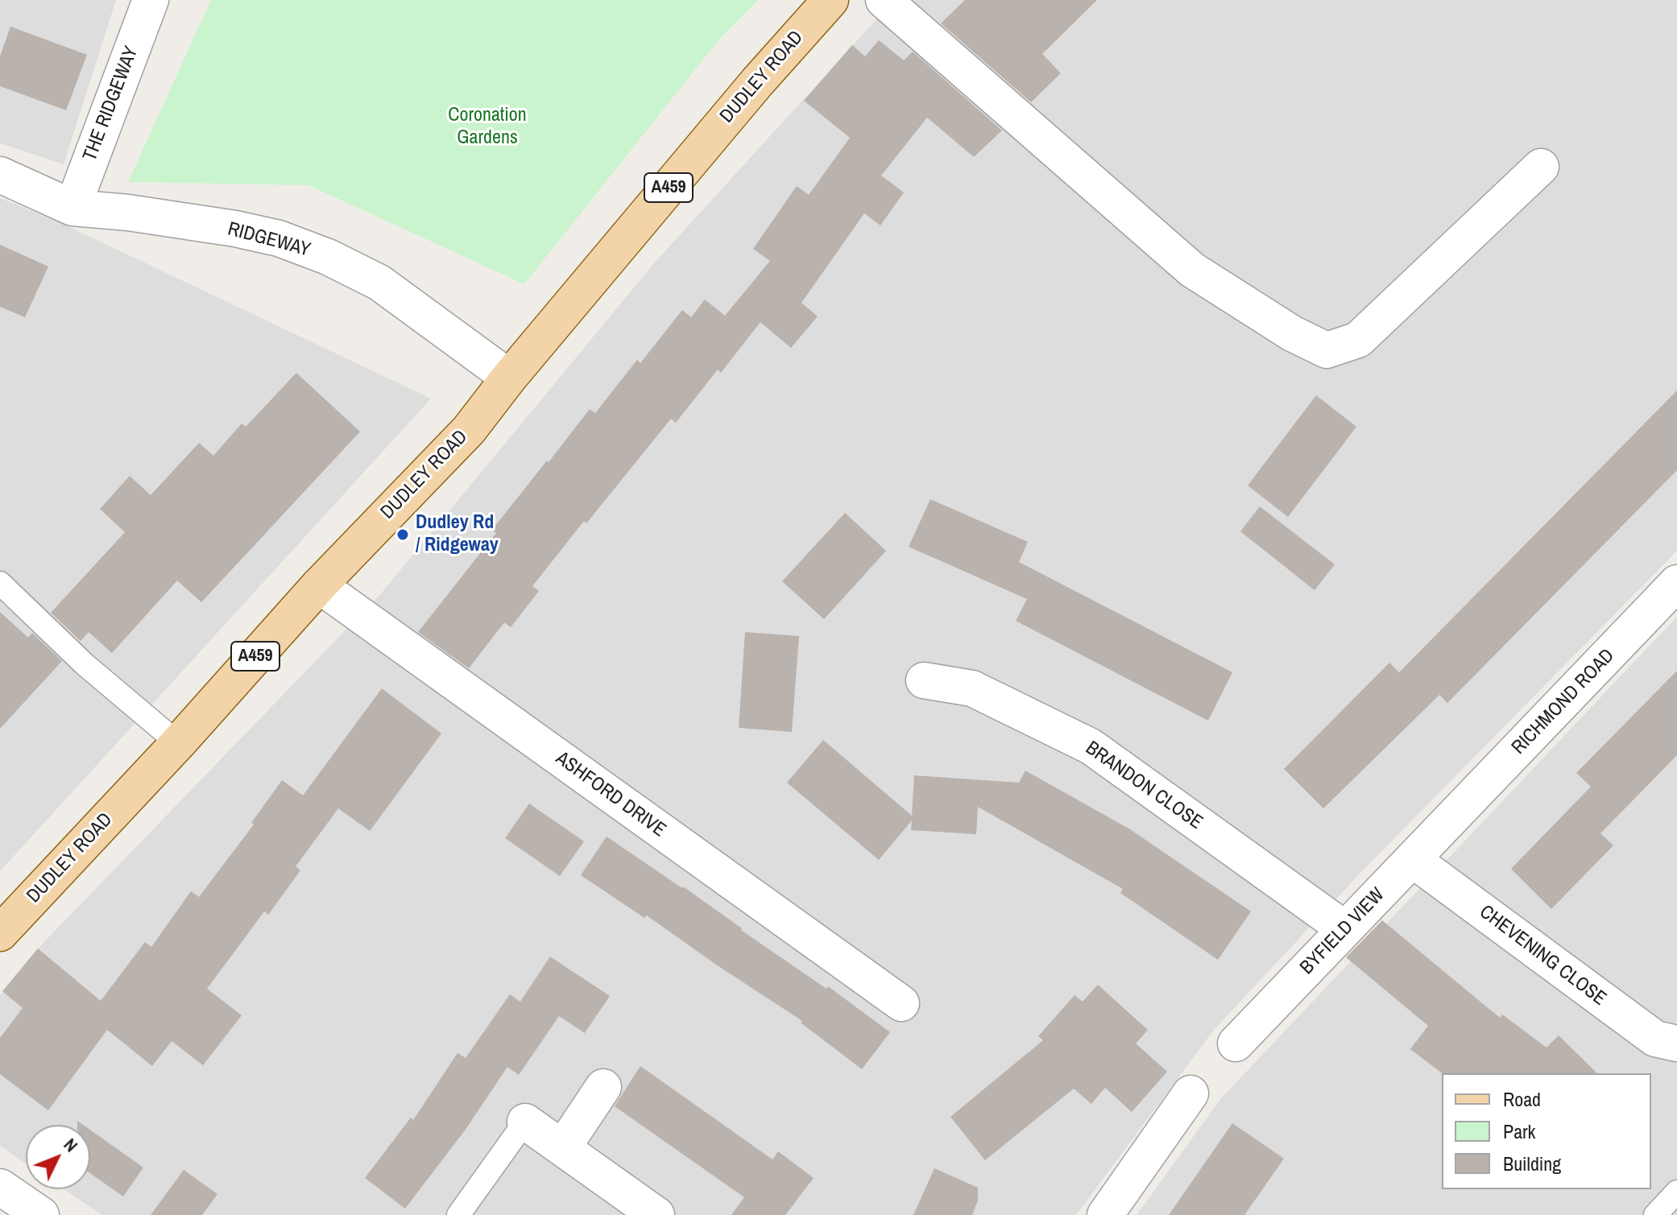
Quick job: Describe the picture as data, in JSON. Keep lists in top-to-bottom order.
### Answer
{
  "streets": {
    "main road": ["DUDLEY ROAD", "A459"],
    "street": [
      "THE RIDGEWAY",
      "RIDGEWAY",
      "RICHMOND ROAD",
      "BRANDON CLOSE",
      "ASHFORD DRIVE",
      "BYFIELD VIEW",
      "CHEVENING CLOSE"
    ]
  },
  "crossings": [
    ["DUDLEY ROAD", "RIDGEWAY"],
    ["DUDLEY ROAD", "ASHFORD DRIVE"],
    ["THE RIDGEWAY", "RIDGEWAY"],
    ["RICHMOND ROAD", "BYFIELD VIEW"],
    ["BRANDON CLOSE", "BYFIELD VIEW"],
    ["BYFIELD VIEW", "CHEVENING CLOSE"]
  ],
  "parks": ["Coronation Gardens"],
  "places": ["Dudley Rd / Ridgeway"],
  "legend": ["Road", "Park", "Building"],
  "north": "top right"
}
